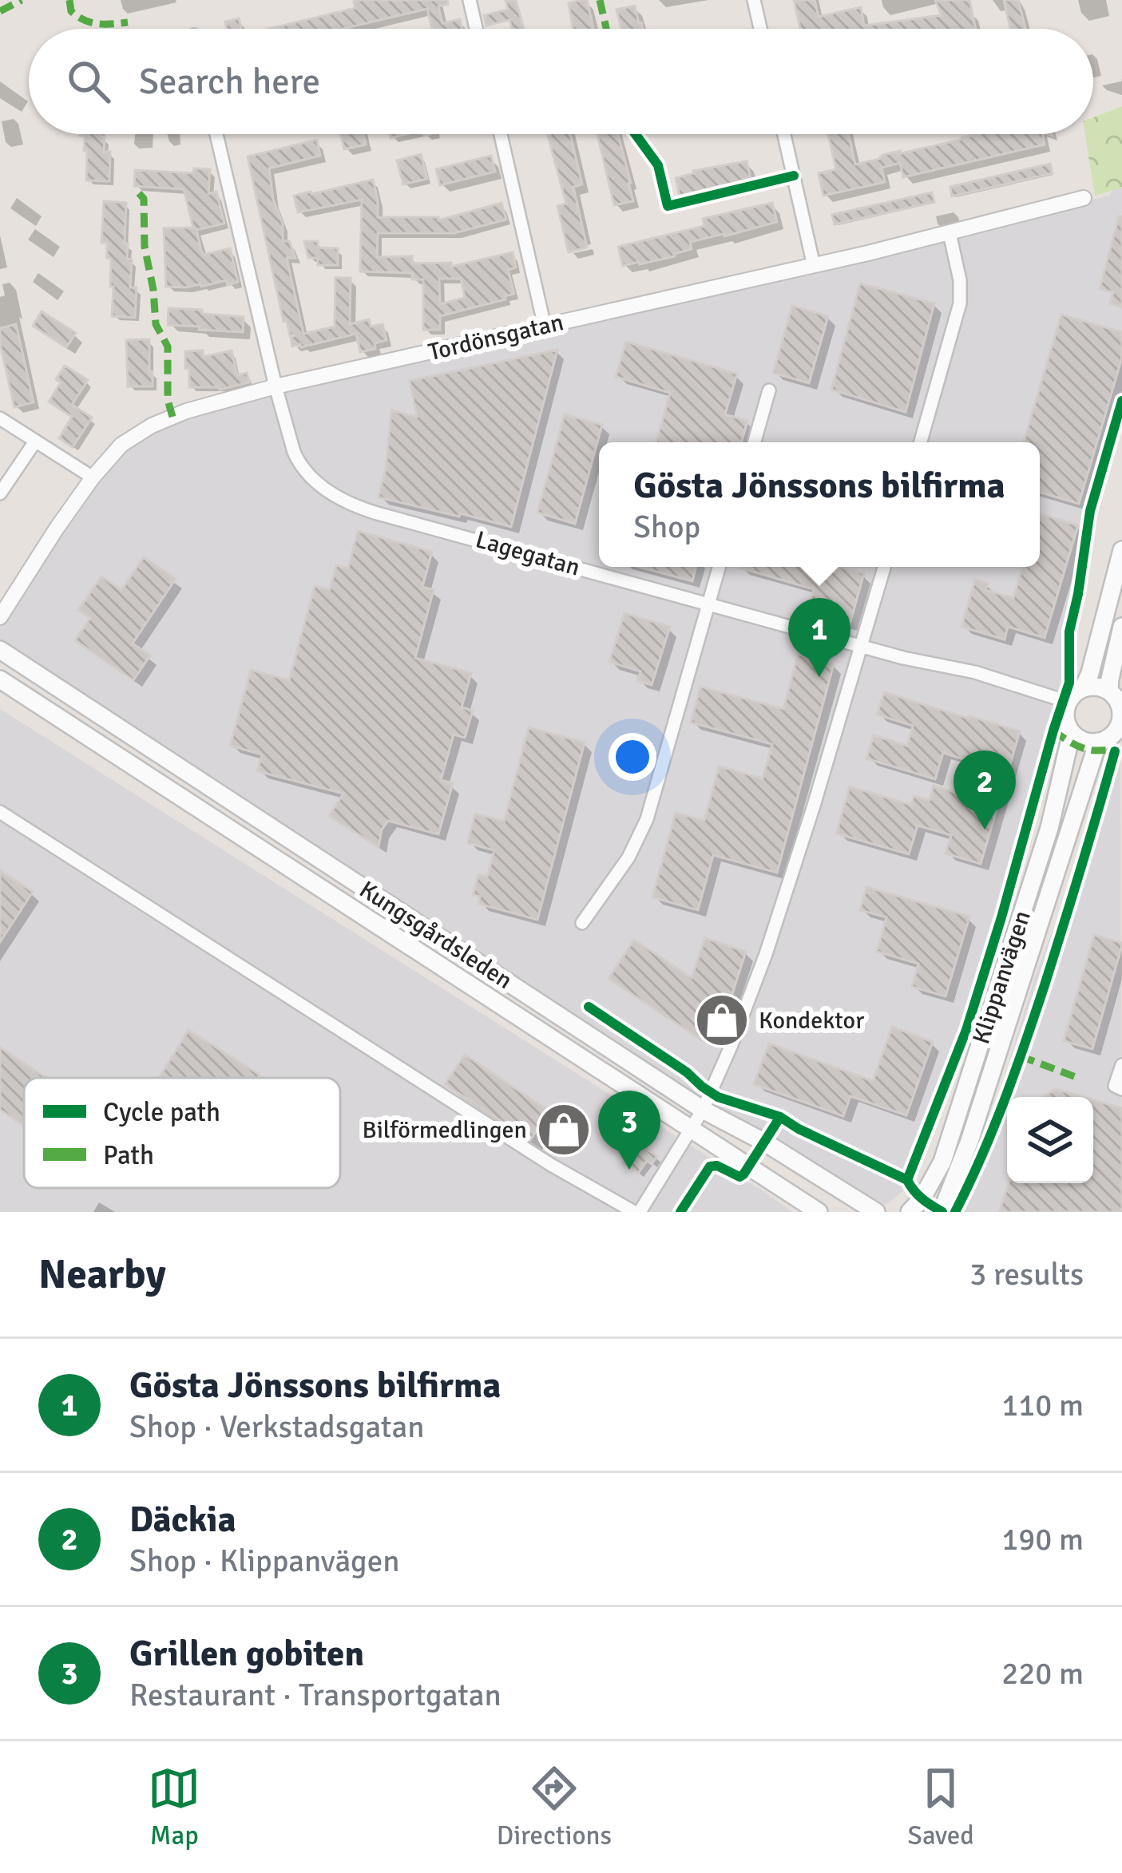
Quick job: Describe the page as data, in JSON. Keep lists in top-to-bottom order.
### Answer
{
  "streets": {
    "main road": ["Kungsgårdsleden", "Klippanvägen"],
    "street": ["Tordönsgatan", "Lagegatan"]
  },
  "crossings": [
    ["Tordönsgatan", "Lagegatan"],
    ["Lagegatan", "Klippanvägen"]
  ],
  "places": {
    "shop": ["Kondektor", "Bilförmedlingen"]
  },
  "legend": ["Cycle path", "Path"],
  "page": {
    "search": "Search here",
    "popup": ["Gösta Jönssons bilfirma", "Shop"],
    "pins": ["1", "2", "3"],
    "heading": ["Nearby", "3 results"],
    "list": [
      {
        "mark": "1",
        "name": "Gösta Jönssons bilfirma",
        "note": "Shop · Verkstadsgatan",
        "value": "110 m"
      },
      {
        "mark": "2",
        "name": "Däckia",
        "note": "Shop · Klippanvägen",
        "value": "190 m"
      },
      {
        "mark": "3",
        "name": "Grillen gobiten",
        "note": "Restaurant · Transportgatan",
        "value": "220 m"
      }
    ],
    "nav": ["Map", "Directions", "Saved"]
  }
}
